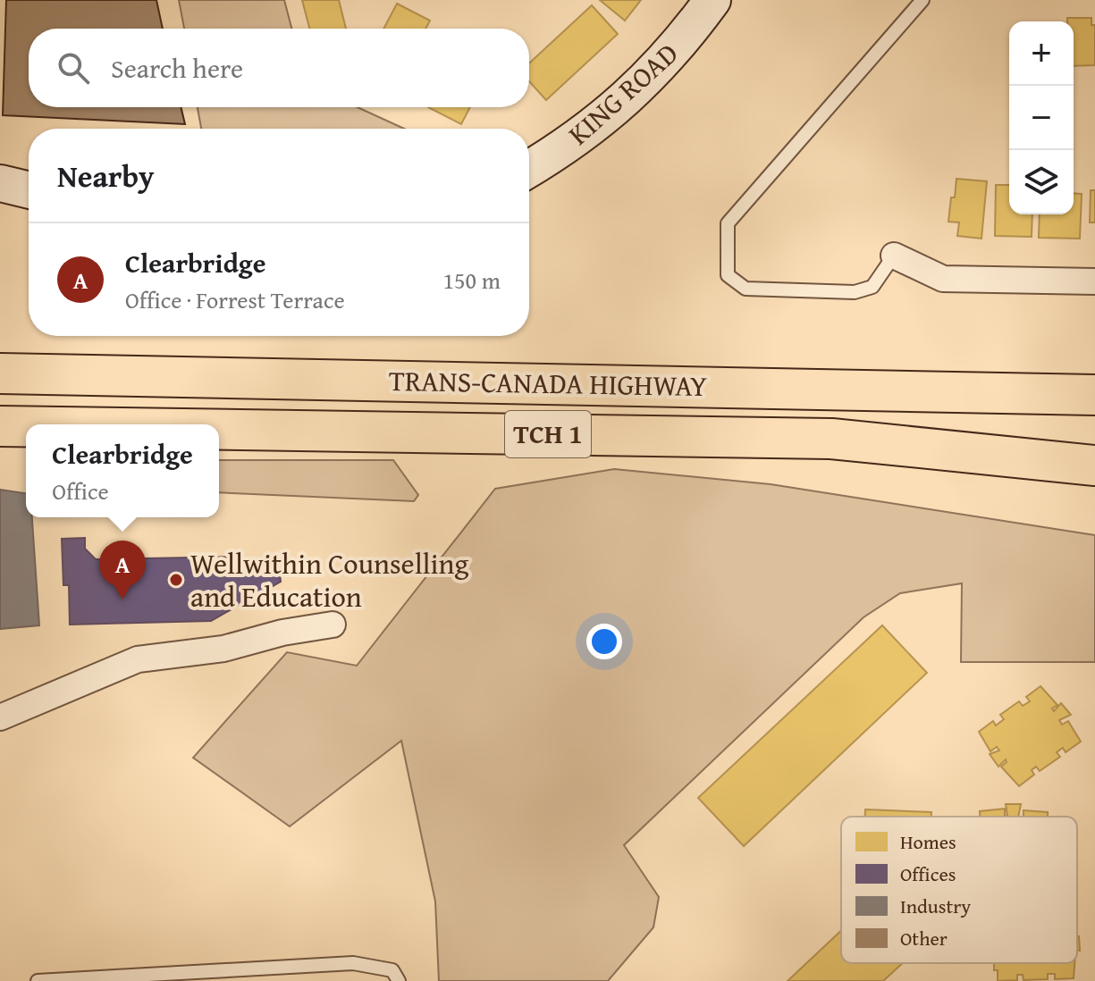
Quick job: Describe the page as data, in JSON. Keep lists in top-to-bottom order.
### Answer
{
  "streets": {
    "highway": ["TRANS-CANADA HIGHWAY", "TCH 1"],
    "street": ["KING ROAD"]
  },
  "places": ["Wellwithin Counselling and Education"],
  "legend": [
    "Homes",
    "Offices",
    "Industry",
    "Other"
  ],
  "page": {
    "map_buttons": ["+", "−"],
    "search": "Search here",
    "heading": "Nearby",
    "list": [
      {
        "mark": "A",
        "name": "Clearbridge",
        "note": "Office · Forrest Terrace",
        "value": "150 m"
      }
    ],
    "popup": ["Clearbridge", "Office"],
    "pins": "A"
  }
}
